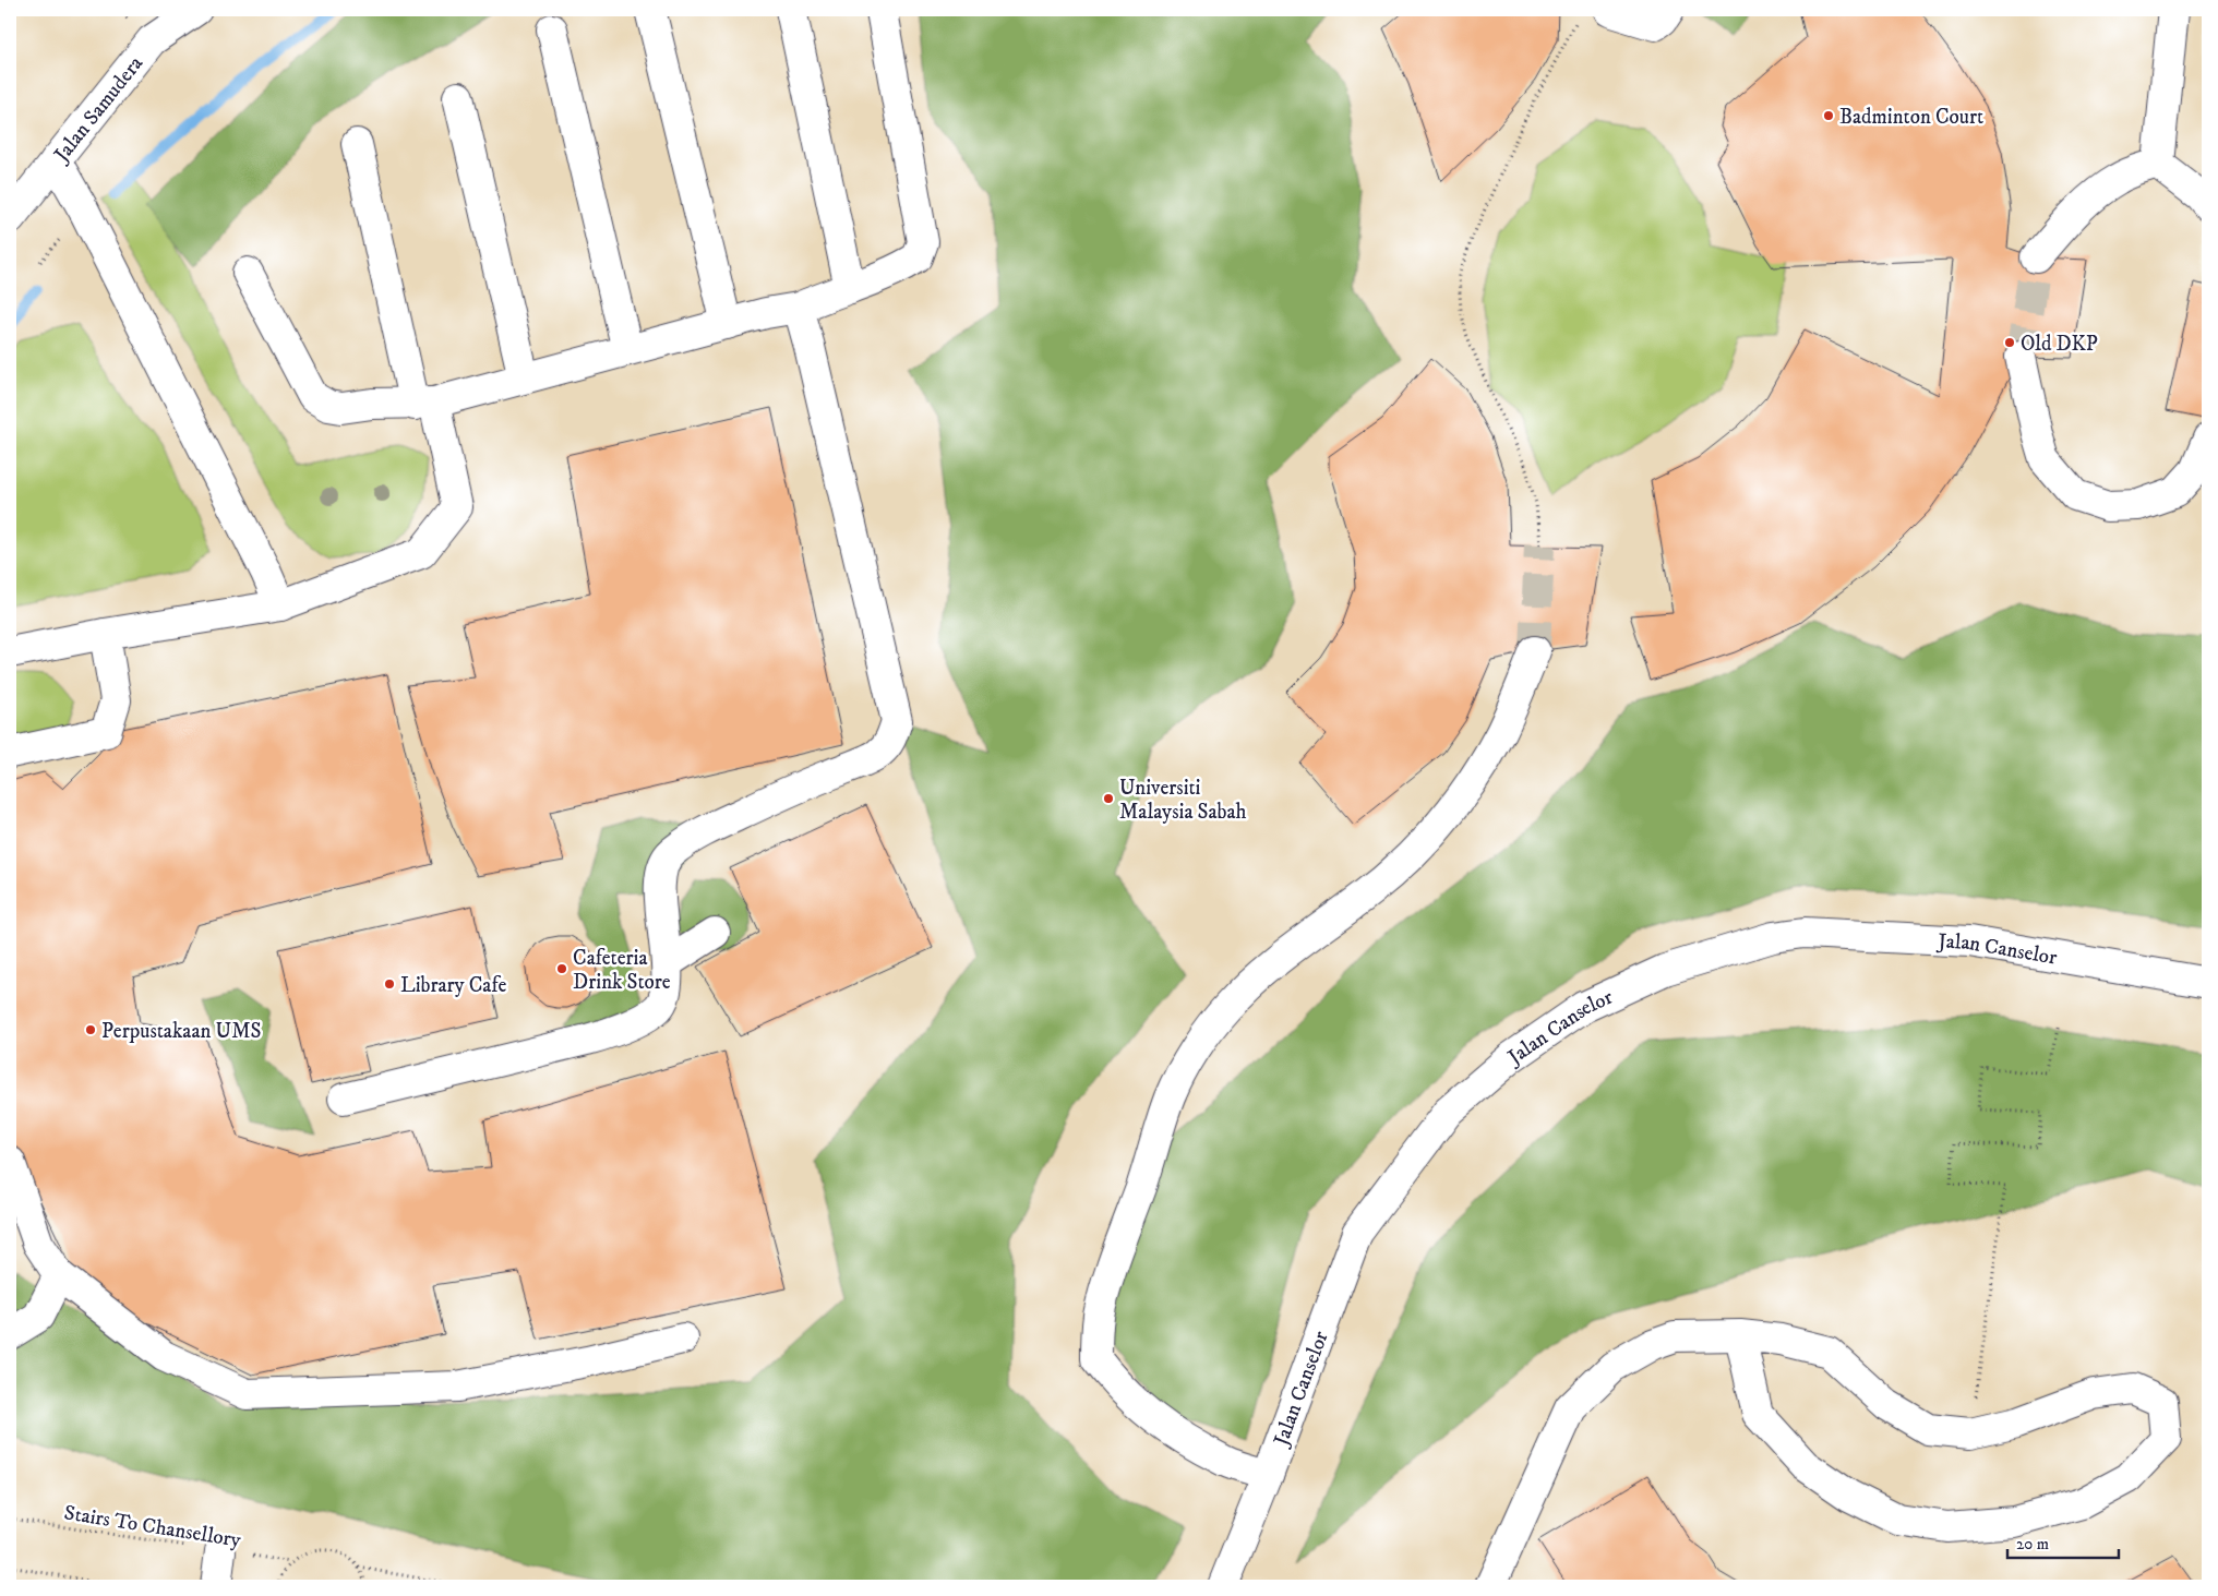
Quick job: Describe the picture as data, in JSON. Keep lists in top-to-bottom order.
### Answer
{
  "streets": {
    "street": ["Jalan Samudera", "Jalan Canselor"],
    "path": ["Stairs To Chansellory"]
  },
  "places": [
    "Badminton Court",
    "Old DKP",
    "Universiti Malaysia Sabah",
    "Cafeteria Drink Store",
    "Library Cafe",
    "Perpustakaan UMS"
  ],
  "scale_bar": "20 m"
}
